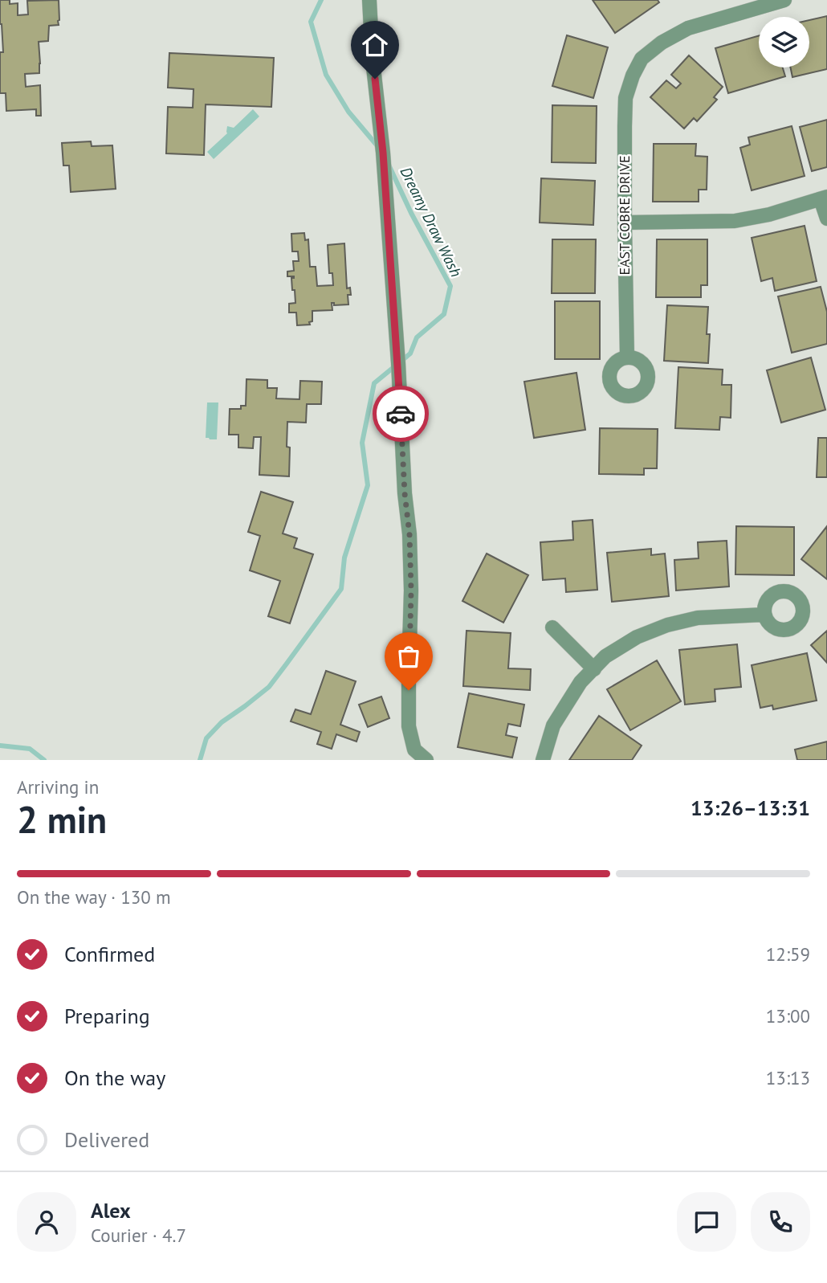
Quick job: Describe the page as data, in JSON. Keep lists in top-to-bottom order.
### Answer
{
  "streets": {
    "street": ["EAST COBRE DRIVE"]
  },
  "water": ["Dreamy Draw Wash"],
  "page": {
    "heading": ["2 min", "Arriving in", "13:26–13:31"],
    "panel": ["Alex", "Courier · 4.7"],
    "bar": "On the way · 130 m",
    "list": [
      ["Confirmed", "12:59"],
      ["Preparing", "13:00"],
      ["On the way", "13:13"],
      "Delivered"
    ]
  }
}
